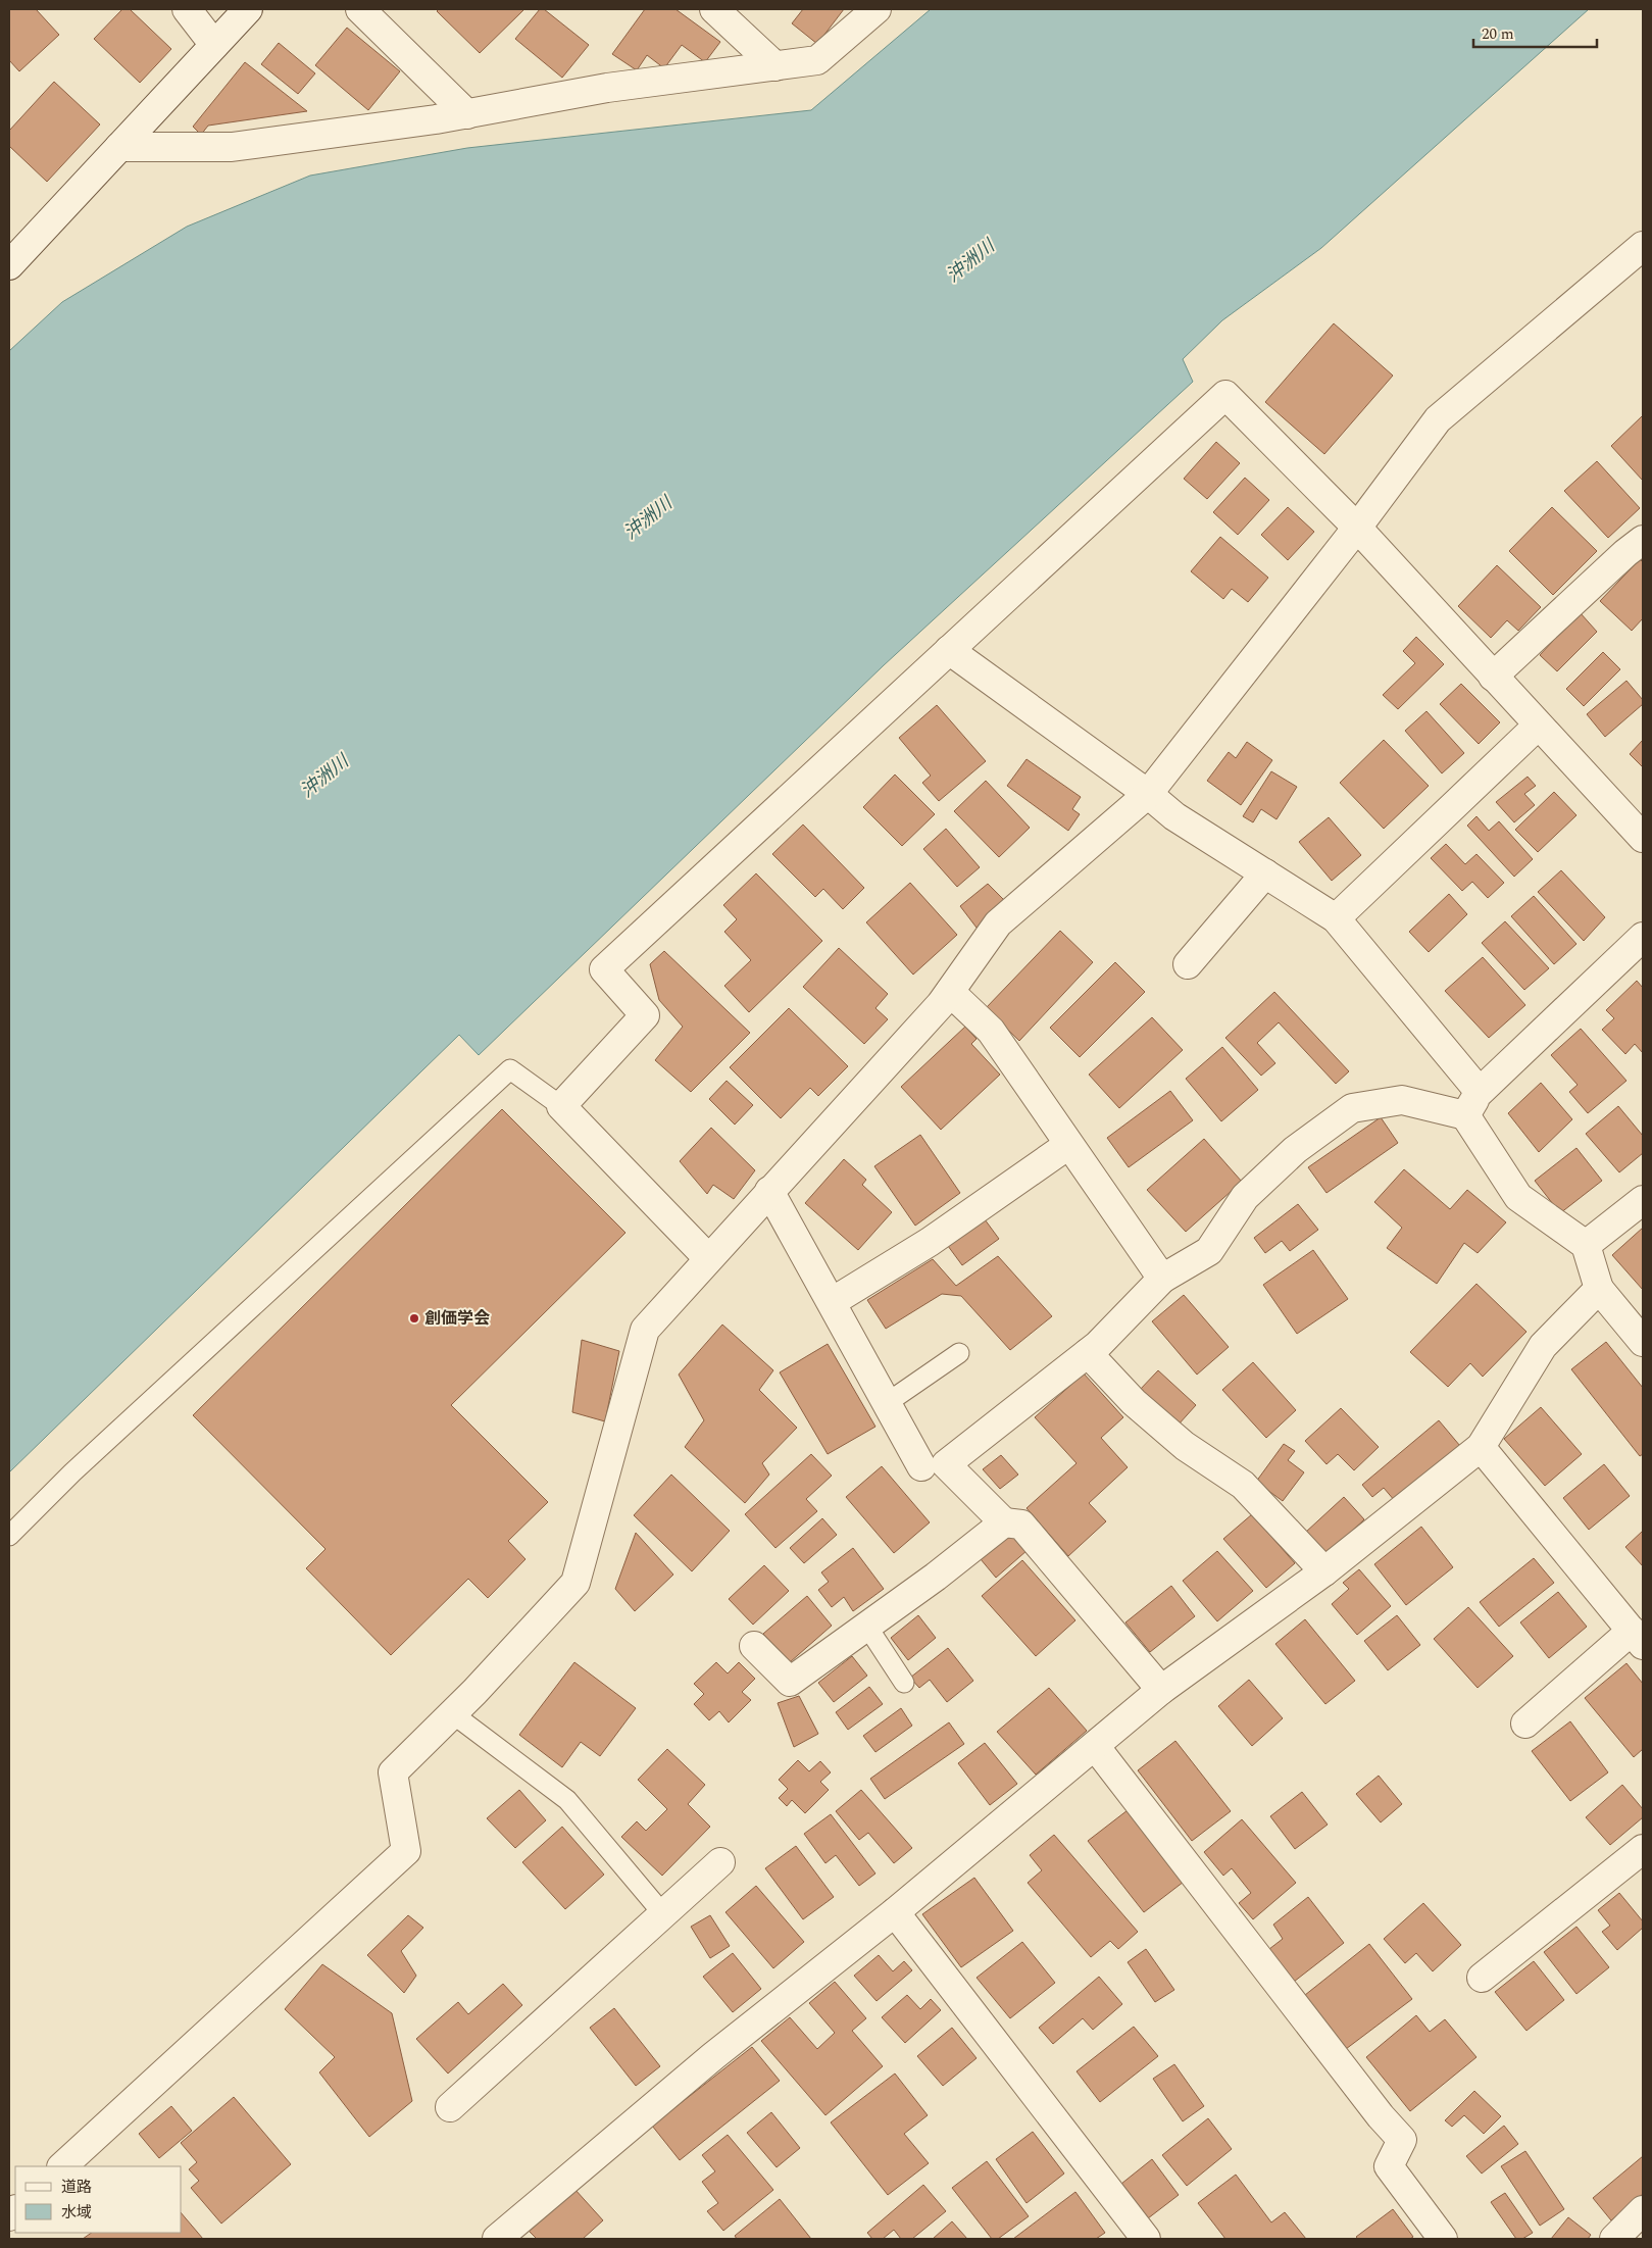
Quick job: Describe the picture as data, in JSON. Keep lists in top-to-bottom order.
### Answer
{
  "water": ["沖洲川"],
  "places": ["創価学会"],
  "legend": ["道路", "水域"],
  "scale_bar": "20 m"
}
